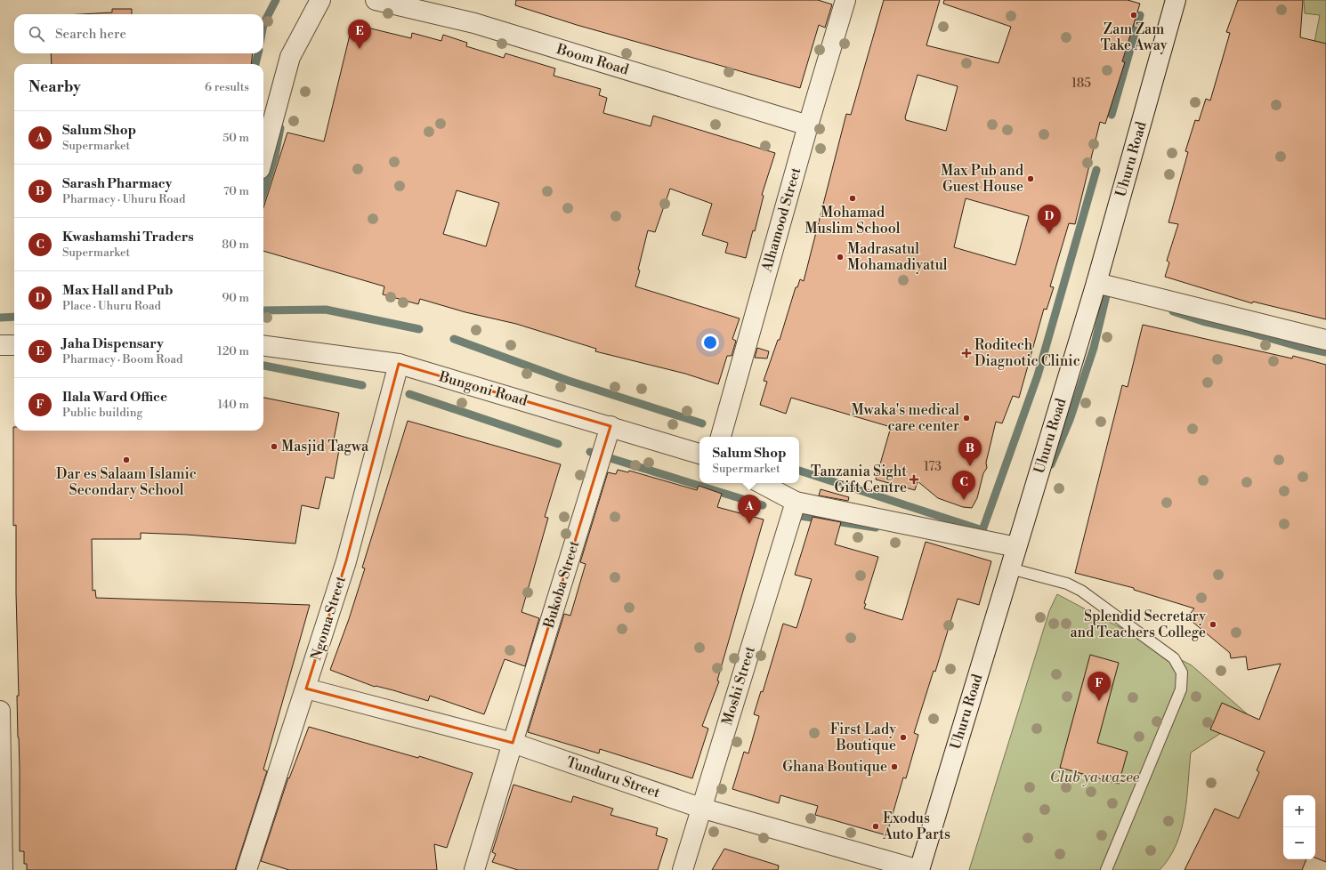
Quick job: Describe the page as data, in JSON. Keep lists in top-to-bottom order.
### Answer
{
  "streets": {
    "street": [
      "Boom Road",
      "Uhuru Road",
      "Alhamood Street",
      "Bungoni Road",
      "Bukoba Street",
      "Ngoma Street",
      "Moshi Street",
      "Tunduru Street"
    ]
  },
  "crossings": [
    ["Boom Road", "Alhamood Street"],
    ["Uhuru Road", "Tunduru Street"],
    ["Bungoni Road", "Bukoba Street"],
    ["Bungoni Road", "Ngoma Street"],
    ["Bukoba Street", "Tunduru Street"],
    ["Ngoma Street", "Tunduru Street"],
    ["Moshi Street", "Tunduru Street"]
  ],
  "parks": ["Club ya wazee"],
  "places": {
    "other": [
      "Zam Zam Take Away",
      "Max Pub and Guest House",
      "Mohamad Muslim School",
      "Madrasatul Mohamadiyatul",
      "Mwaka's medical care center",
      "Masjid Tagwa",
      "Dar es Salaam Islamic Secondary School",
      "Splendid Secretary and Teachers College",
      "First Lady Boutique",
      "Ghana Boutique",
      "Exodus Auto Parts"
    ],
    "health": ["Roditech Diagnotic Clinic", "Tanzania Sight Gift Centre"]
  },
  "house_numbers": ["185", "173"],
  "page": {
    "search": "Search here",
    "pins": [
      "E",
      "D",
      "B",
      "C",
      "A",
      "F"
    ],
    "heading": ["Nearby", "6 results"],
    "list": [
      {
        "mark": "A",
        "name": "Salum Shop",
        "note": "Supermarket",
        "value": "50 m"
      },
      {
        "mark": "B",
        "name": "Sarash Pharmacy",
        "note": "Pharmacy · Uhuru Road",
        "value": "70 m"
      },
      {
        "mark": "C",
        "name": "Kwashamshi Traders",
        "note": "Supermarket",
        "value": "80 m"
      },
      {
        "mark": "D",
        "name": "Max Hall and Pub",
        "note": "Place · Uhuru Road",
        "value": "90 m"
      },
      {
        "mark": "E",
        "name": "Jaha Dispensary",
        "note": "Pharmacy · Boom Road",
        "value": "120 m"
      },
      {
        "mark": "F",
        "name": "Ilala Ward Office",
        "note": "Public building",
        "value": "140 m"
      }
    ],
    "popup": ["Salum Shop", "Supermarket"],
    "map_buttons": ["+", "−"]
  }
}
